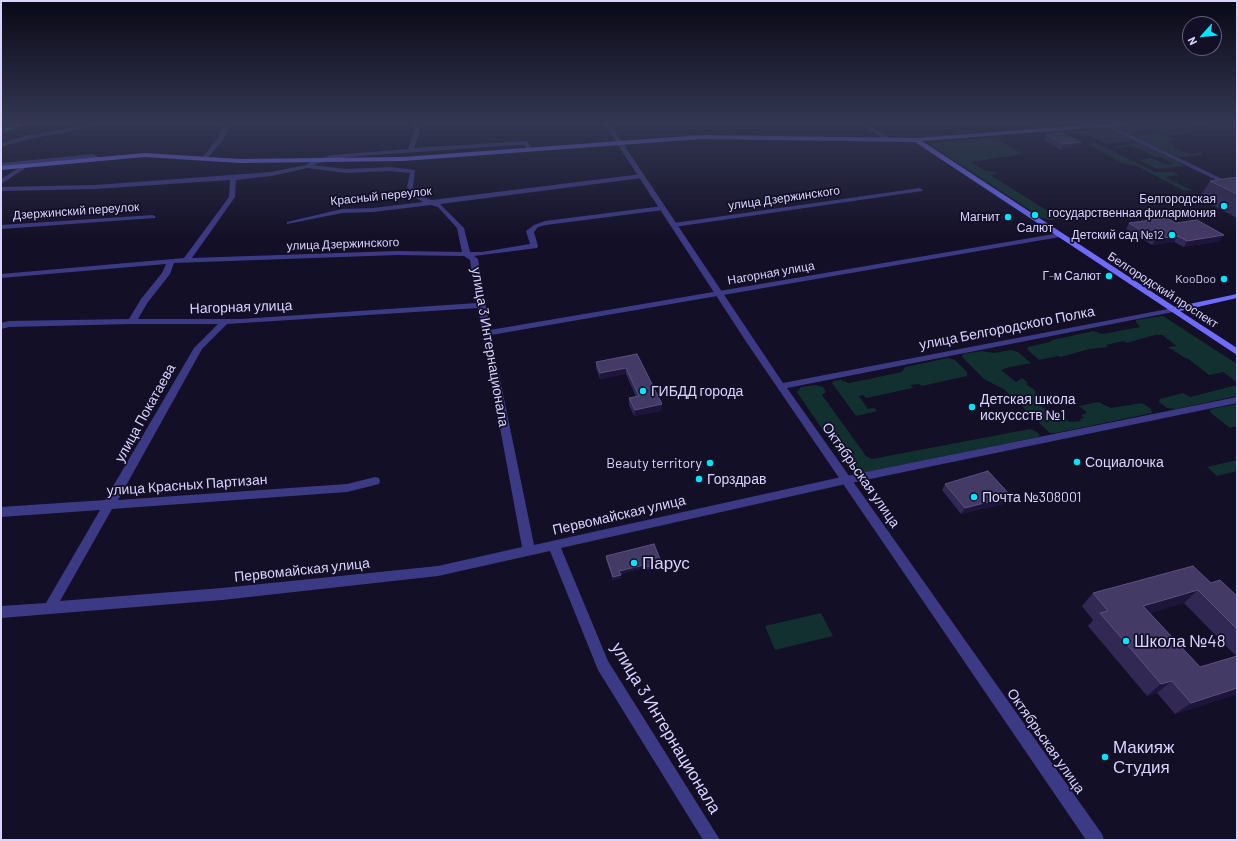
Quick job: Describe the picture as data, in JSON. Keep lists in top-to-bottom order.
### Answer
{
  "streets": {
    "main road": ["Белгородский проспект", "улица Белгородского Полка"],
    "street": [
      "Красный переулок",
      "улица Дзержинского",
      "Дзержинский переулок",
      "Нагорная улица",
      "улица 3 Интернационала",
      "улица Покатаева",
      "Октябрьская улица",
      "улица Красных Партизан",
      "Первомайская улица"
    ]
  },
  "crossings": [
    ["Красный переулок", "улица 3 Интернационала"],
    ["Красный переулок", "Октябрьская улица"],
    ["улица Дзержинского", "улица 3 Интернационала"],
    ["улица Дзержинского", "Октябрьская улица"],
    ["Нагорная улица", "Белгородский проспект"],
    ["Нагорная улица", "улица 3 Интернационала"],
    ["Нагорная улица", "улица Покатаева"],
    ["Нагорная улица", "Октябрьская улица"],
    ["Белгородский проспект", "улица Белгородского Полка"],
    ["улица Белгородского Полка", "Октябрьская улица"],
    ["улица 3 Интернационала", "Первомайская улица"],
    ["улица Покатаева", "улица Красных Партизан"],
    ["улица Покатаева", "Первомайская улица"],
    ["Октябрьская улица", "Первомайская улица"]
  ],
  "places": [
    "Белгородская государственная филармония",
    "Салют",
    "Магнит",
    "Детский сад №12",
    "Г-м Салют",
    "KooDoo",
    "ГИБДД города",
    "Детская школа искуссств №1",
    "Социалочка",
    "Beauty territory",
    "Горздрав",
    "Почта №308001",
    "Парус",
    "Школа №48",
    "Макияж Студия"
  ],
  "north": "bottom left"
}
